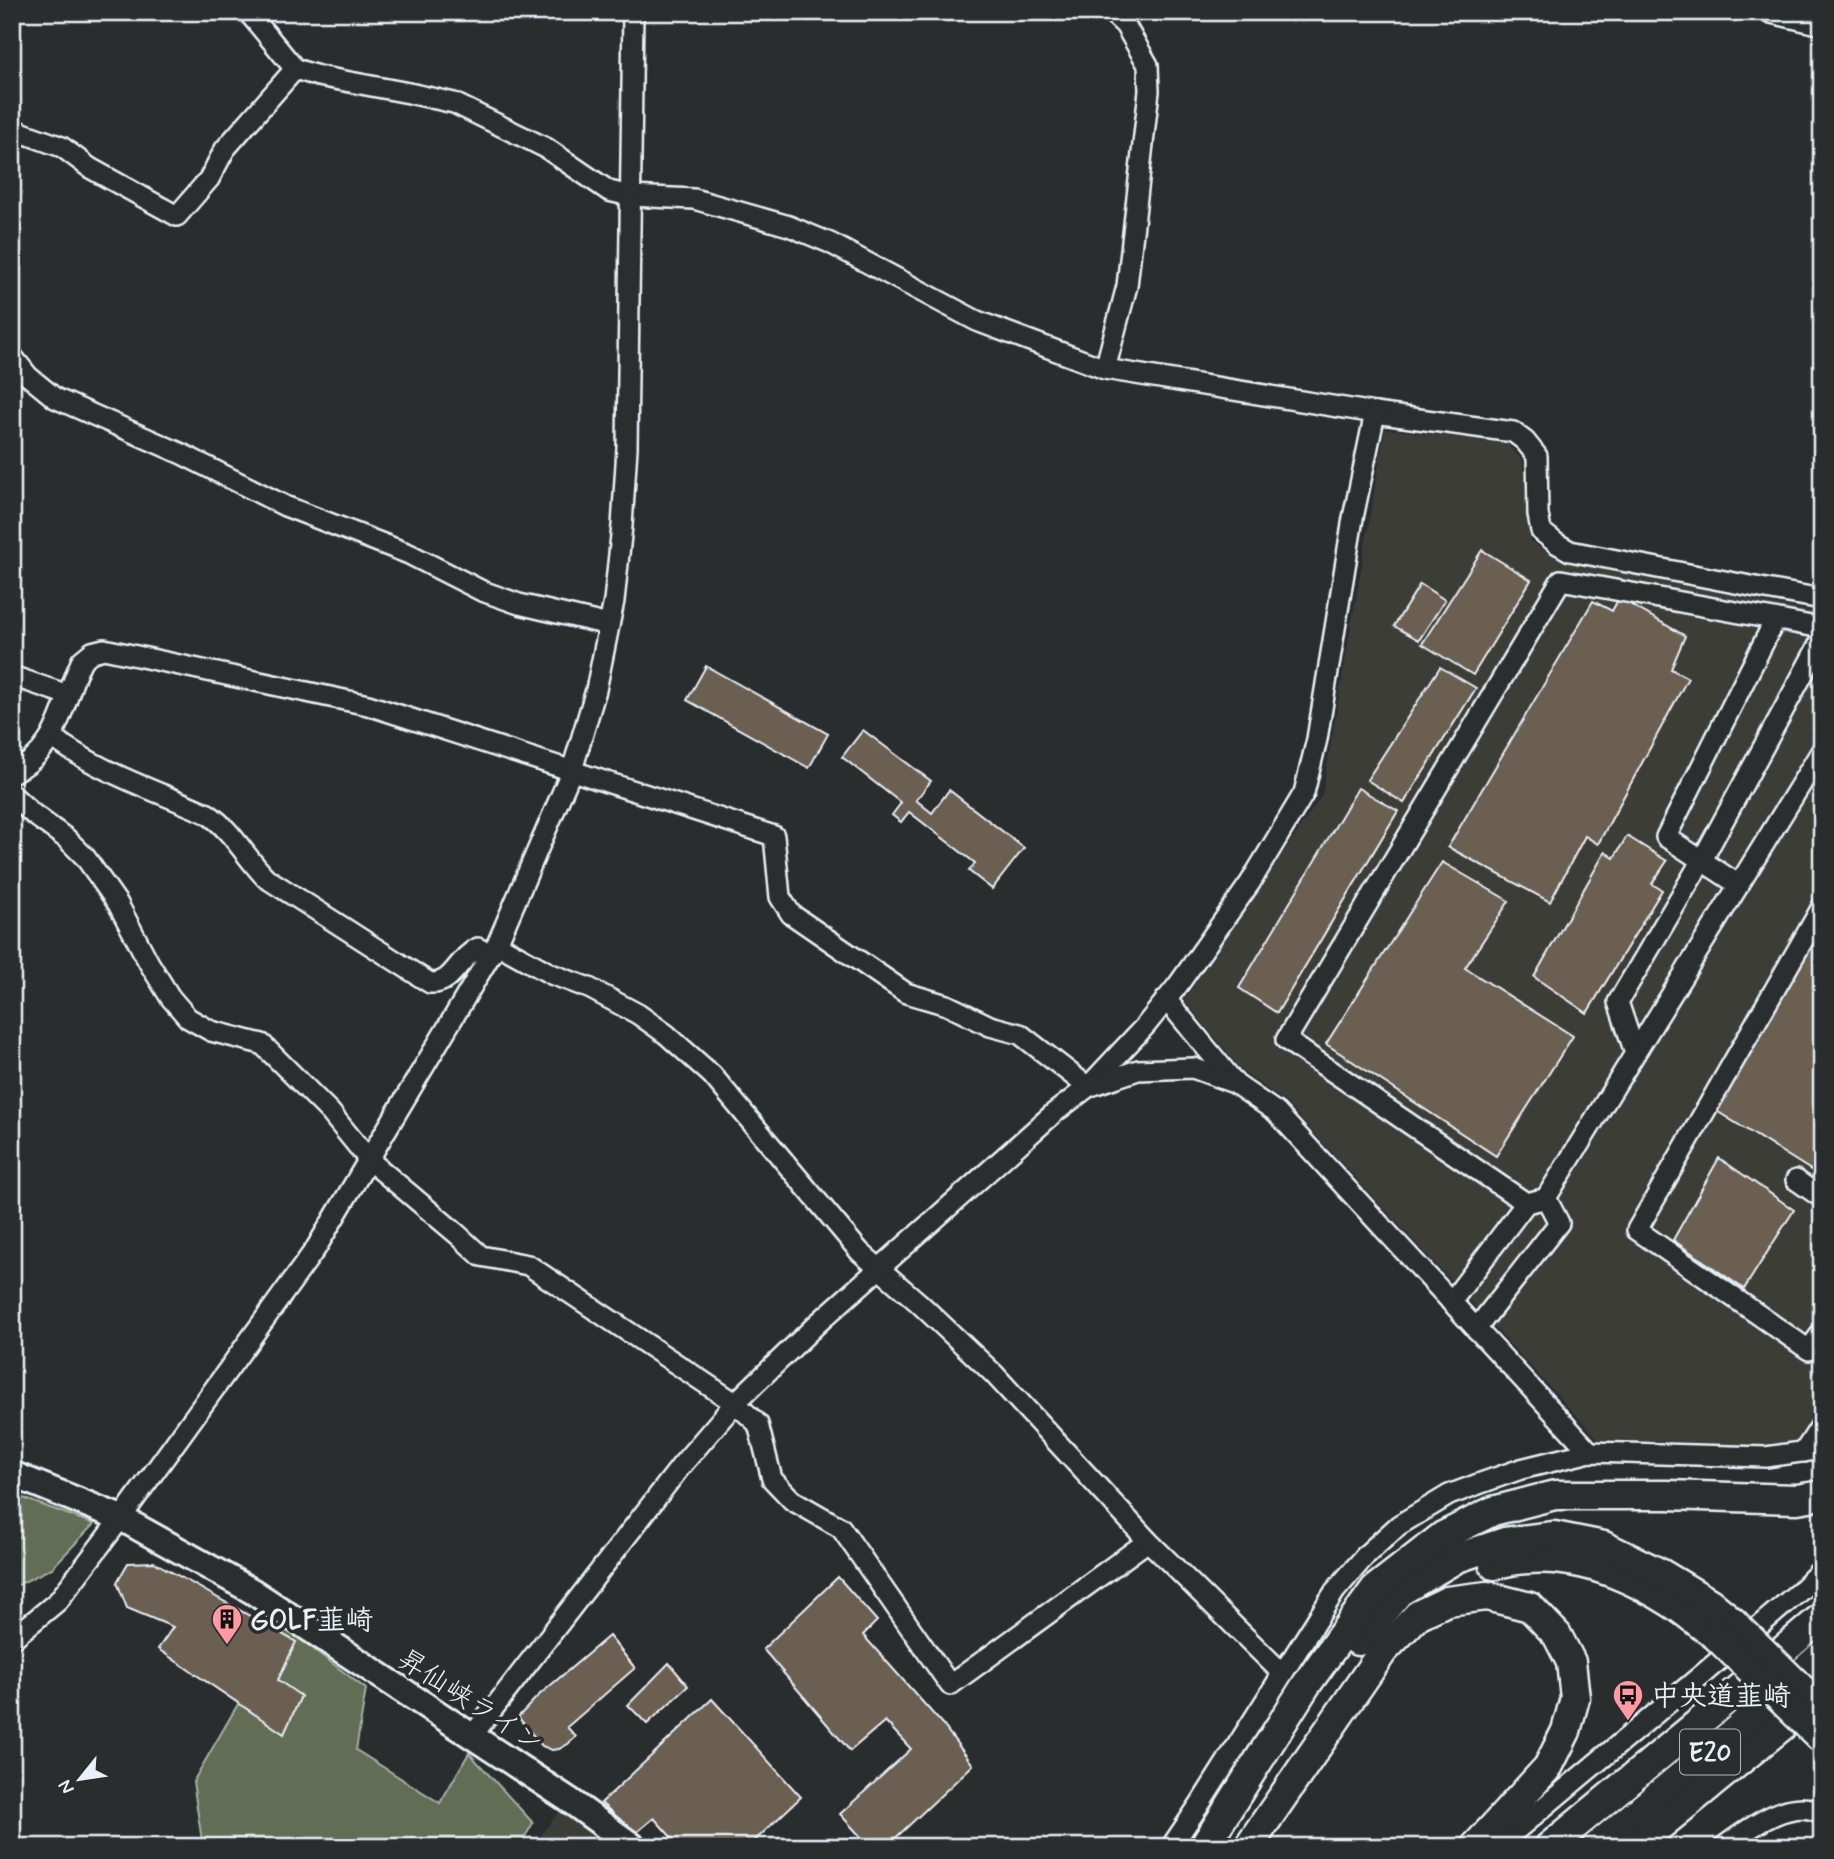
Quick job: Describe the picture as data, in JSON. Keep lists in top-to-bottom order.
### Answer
{
  "streets": {
    "highway": ["E20"],
    "main road": ["昇仙峡ライン"]
  },
  "places": {
    "building": ["GOLF韮崎"],
    "bus stop": ["中央道韮崎"]
  },
  "north": "bottom left"
}
